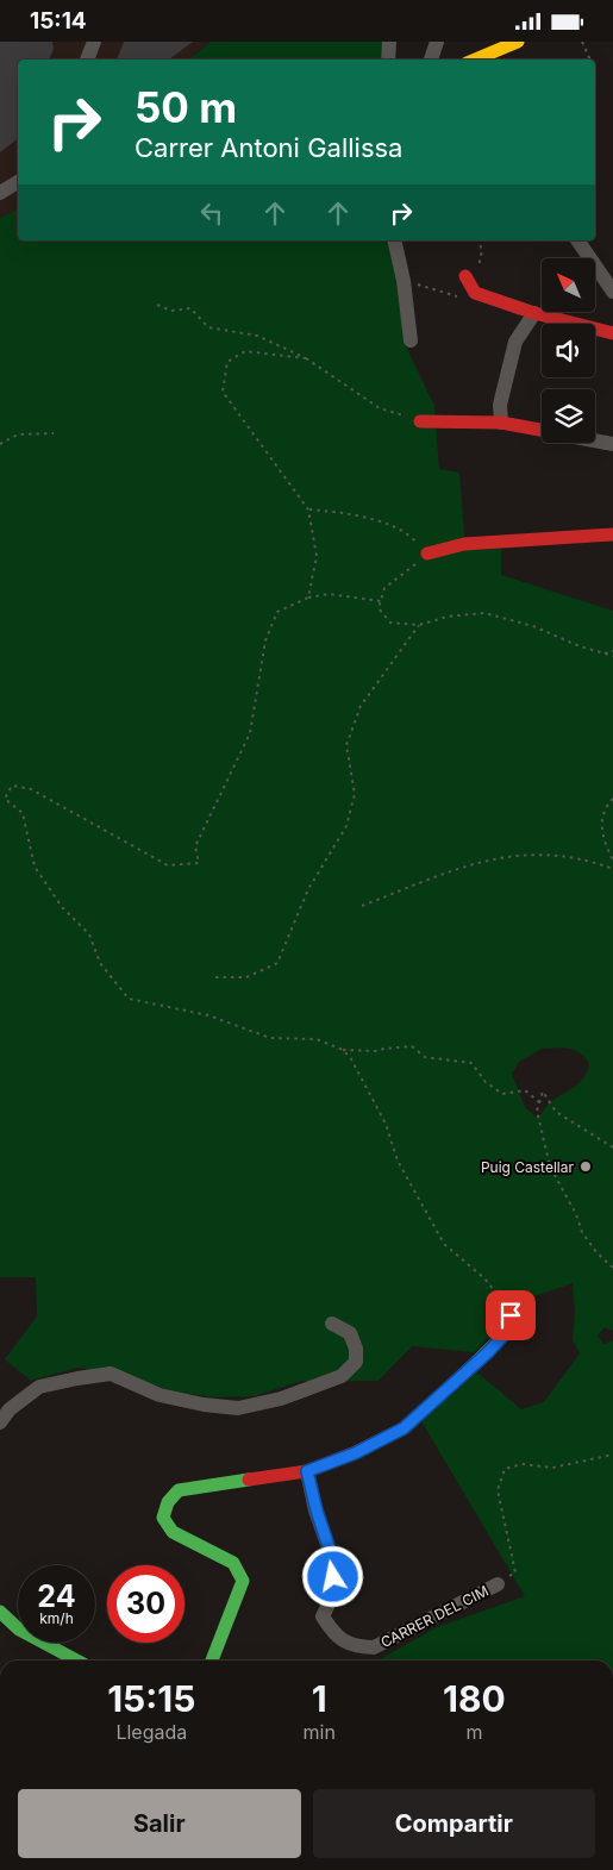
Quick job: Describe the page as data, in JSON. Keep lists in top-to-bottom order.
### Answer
{
  "streets": {
    "street": ["CARRER DEL CIM"]
  },
  "places": ["Puig Castellar"],
  "north": "top left",
  "page": {
    "status": "15:14",
    "turn": ["50 m", "Carrer Antoni Gallissa"],
    "speed": "24 km/h",
    "limit": "30",
    "eta": [
      "15:15",
      "Llegada",
      "1",
      "min",
      "180",
      "m"
    ],
    "buttons": ["Salir", "Compartir"]
  }
}
